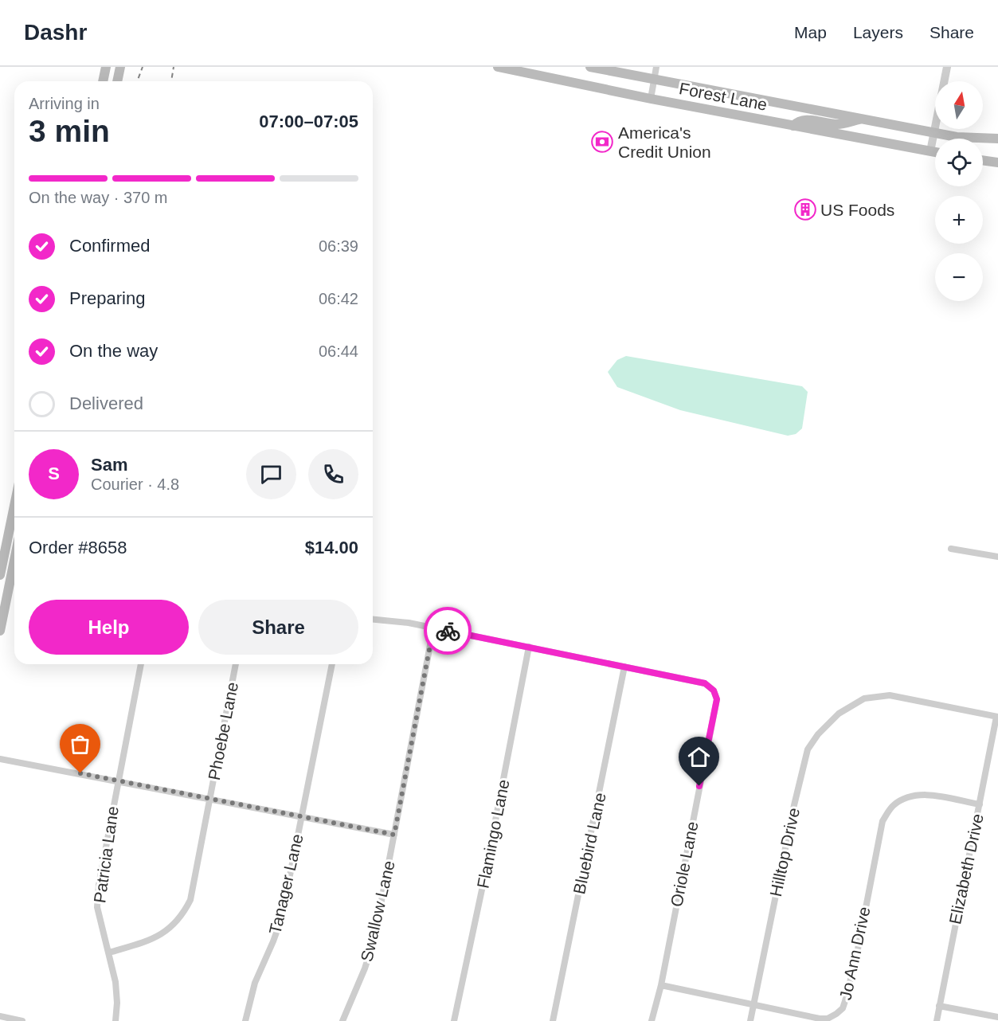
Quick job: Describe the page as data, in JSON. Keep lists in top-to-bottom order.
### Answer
{
  "streets": {
    "main road": ["Forest Lane"],
    "street": [
      "Phoebe Lane",
      "Flamingo Lane",
      "Bluebird Lane",
      "Hilltop Drive",
      "Patricia Lane",
      "Oriole Lane",
      "Elizabeth Drive",
      "Tanager Lane",
      "Swallow Lane",
      "Jo Ann Drive"
    ]
  },
  "crossings": [
    ["Phoebe Lane", "Patricia Lane"],
    ["Bluebird Lane", "Oriole Lane"],
    ["Hilltop Drive", "Elizabeth Drive"],
    ["Hilltop Drive", "Jo Ann Drive"],
    ["Oriole Lane", "Jo Ann Drive"],
    ["Elizabeth Drive", "Jo Ann Drive"]
  ],
  "places": {
    "bank": ["America's Credit Union"],
    "building": ["US Foods"]
  },
  "north": "top",
  "page": {
    "header": "Dashr",
    "nav": ["Map", "Layers", "Share"],
    "map_buttons": ["+", "−"],
    "heading": ["3 min", "Arriving in", "07:00–07:05"],
    "panel": [
      "Sam",
      "Courier · 4.8",
      "Order #8658",
      "$14.00"
    ],
    "bar": "On the way · 370 m",
    "list": [
      ["Confirmed", "06:39"],
      ["Preparing", "06:42"],
      ["On the way", "06:44"],
      "Delivered"
    ],
    "round": "S",
    "buttons": ["Help", "Share"]
  }
}
